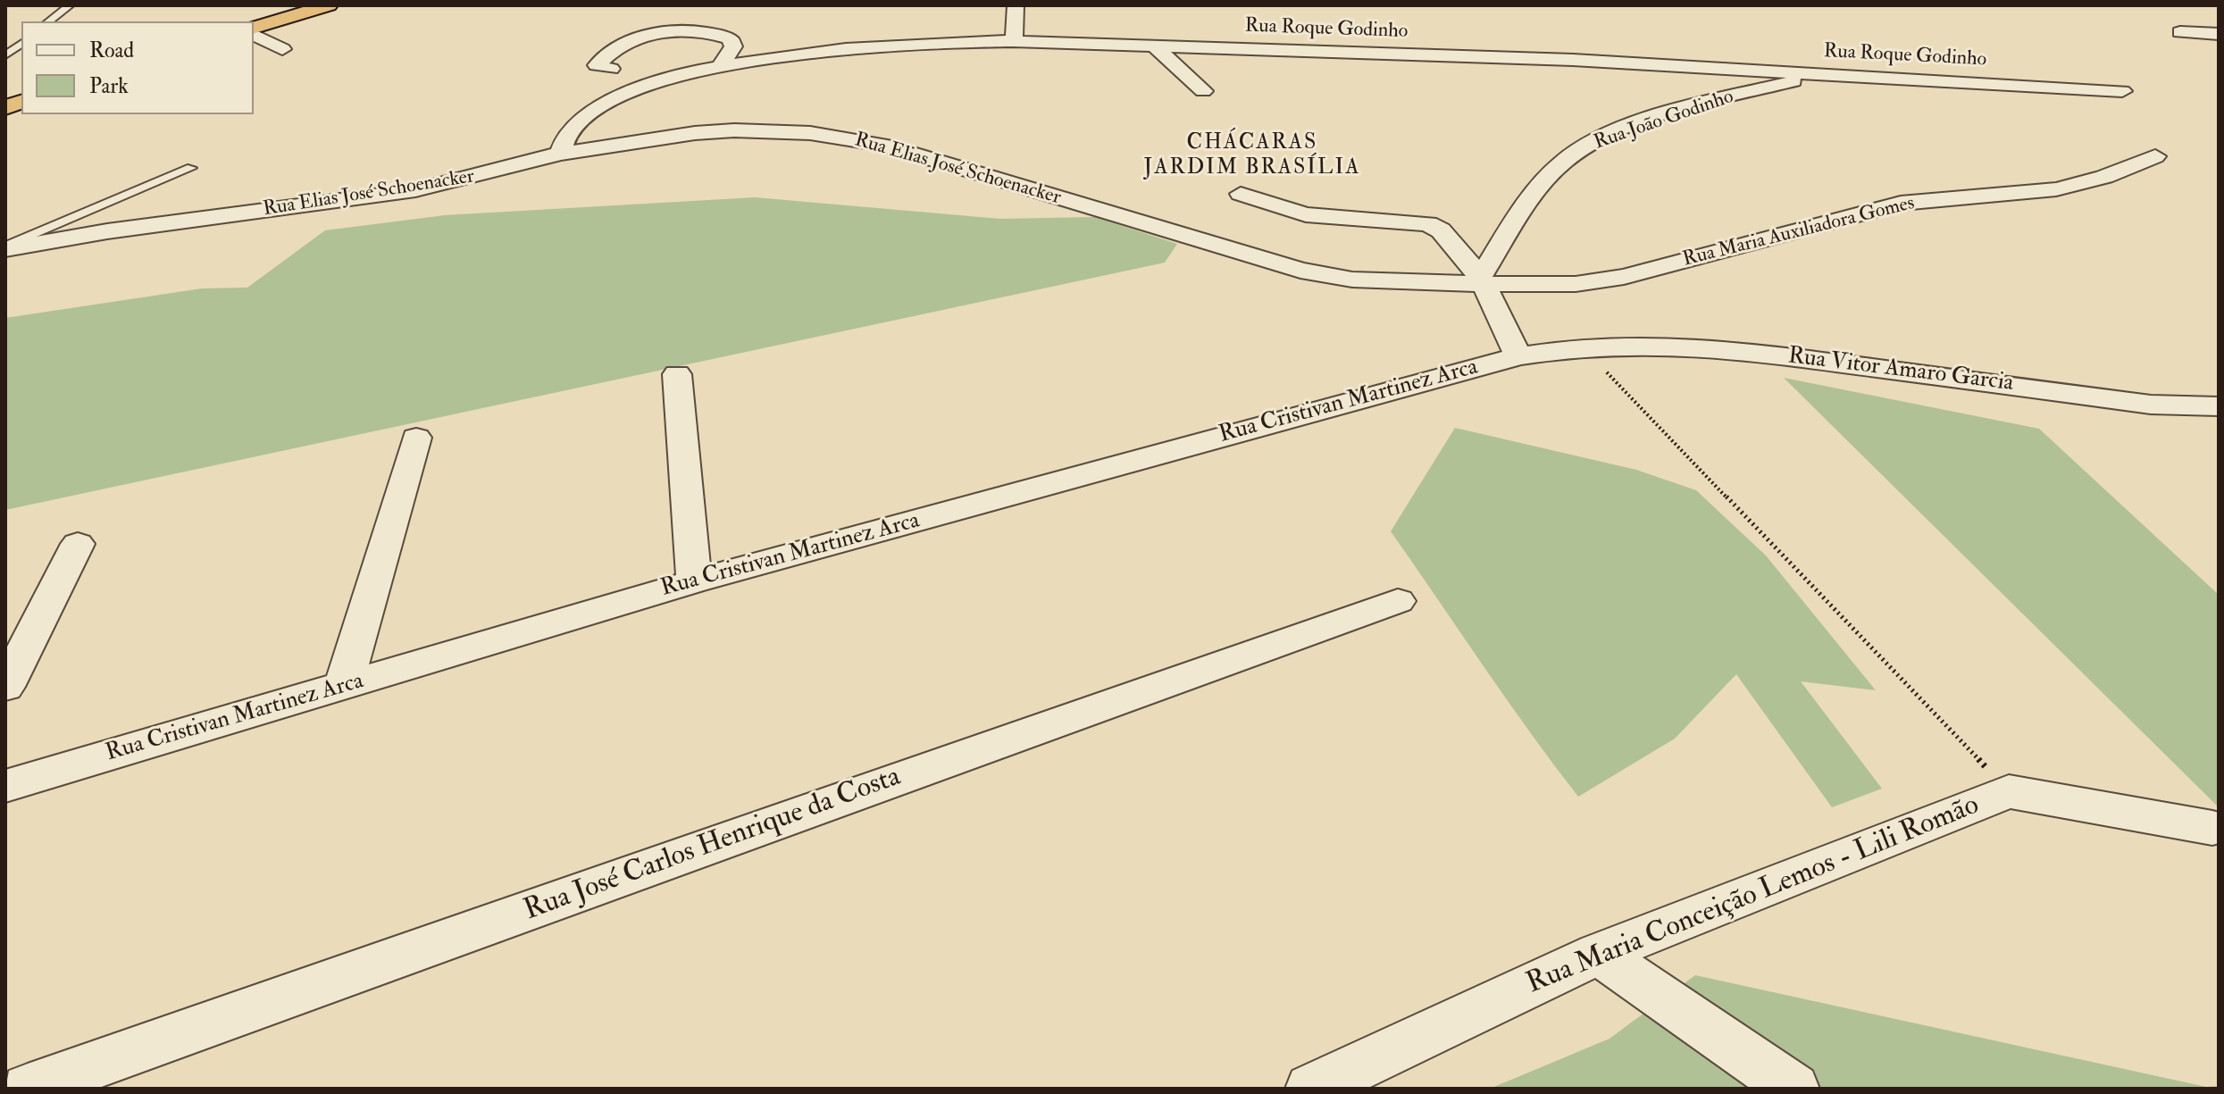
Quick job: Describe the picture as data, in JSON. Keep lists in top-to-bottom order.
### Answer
{
  "streets": {
    "street": [
      "Rua Roque Godinho",
      "Rua João Godinho",
      "Rua Elias José Schoenacker",
      "Rua Maria Auxiliadora Gomes",
      "Rua Vitor Amaro Garcia",
      "Rua Cristivan Martinez Arca",
      "Rua José Carlos Henrique da Costa",
      "Rua Maria Conceição Lemos - Lili Romão"
    ]
  },
  "crossings": [
    ["Rua Roque Godinho", "Rua João Godinho"],
    ["Rua Roque Godinho", "Rua Elias José Schoenacker"],
    ["Rua João Godinho", "Rua Elias José Schoenacker"],
    ["Rua João Godinho", "Rua Maria Auxiliadora Gomes"],
    ["Rua Elias José Schoenacker", "Rua Maria Auxiliadora Gomes"],
    ["Rua Vitor Amaro Garcia", "Rua Cristivan Martinez Arca"]
  ],
  "districts": ["CHÁCARAS JARDIM BRASÍLIA"],
  "legend": ["Road", "Park"]
}
